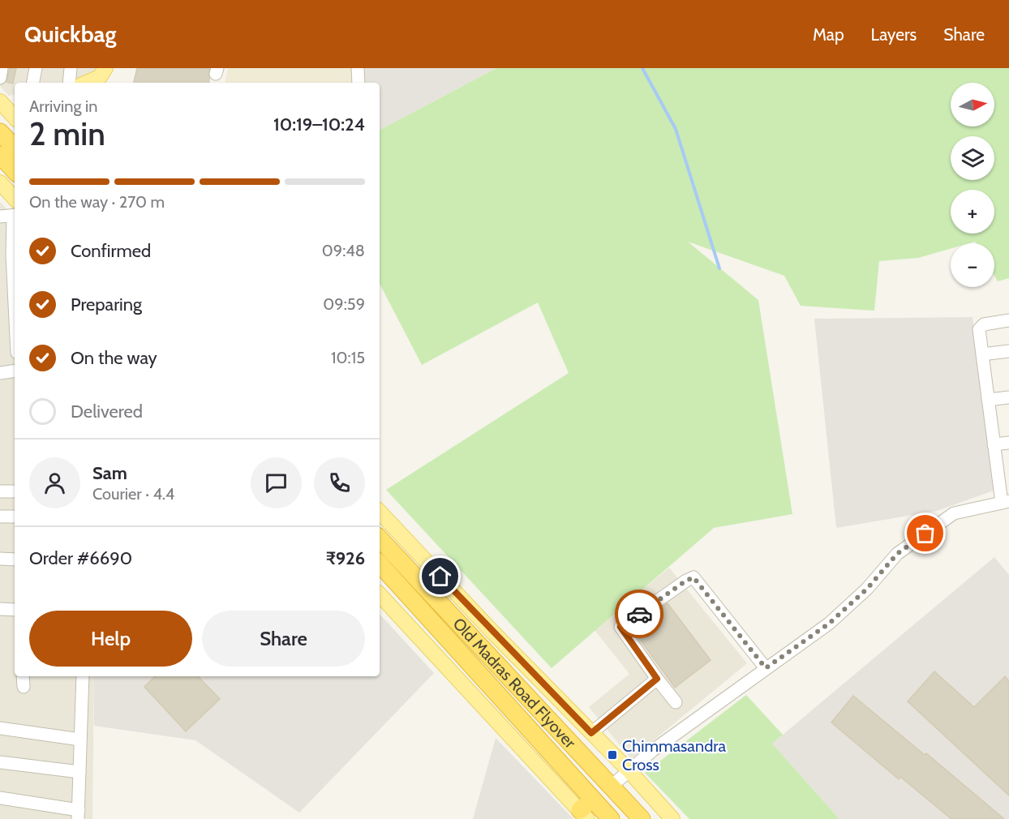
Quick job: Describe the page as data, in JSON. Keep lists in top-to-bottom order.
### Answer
{
  "streets": {
    "highway": ["Old Madras Road Flyover"]
  },
  "places": {
    "transit": ["Chimmasandra Cross"]
  },
  "north": "right",
  "page": {
    "header": "Quickbag",
    "nav": ["Map", "Layers", "Share"],
    "map_buttons": ["+", "−"],
    "heading": ["2 min", "Arriving in", "10:19–10:24"],
    "panel": [
      "Sam",
      "Courier · 4.4",
      "Order #6690",
      "₹926"
    ],
    "bar": "On the way · 270 m",
    "list": [
      ["Confirmed", "09:48"],
      ["Preparing", "09:59"],
      ["On the way", "10:15"],
      "Delivered"
    ],
    "buttons": ["Help", "Share"]
  }
}
